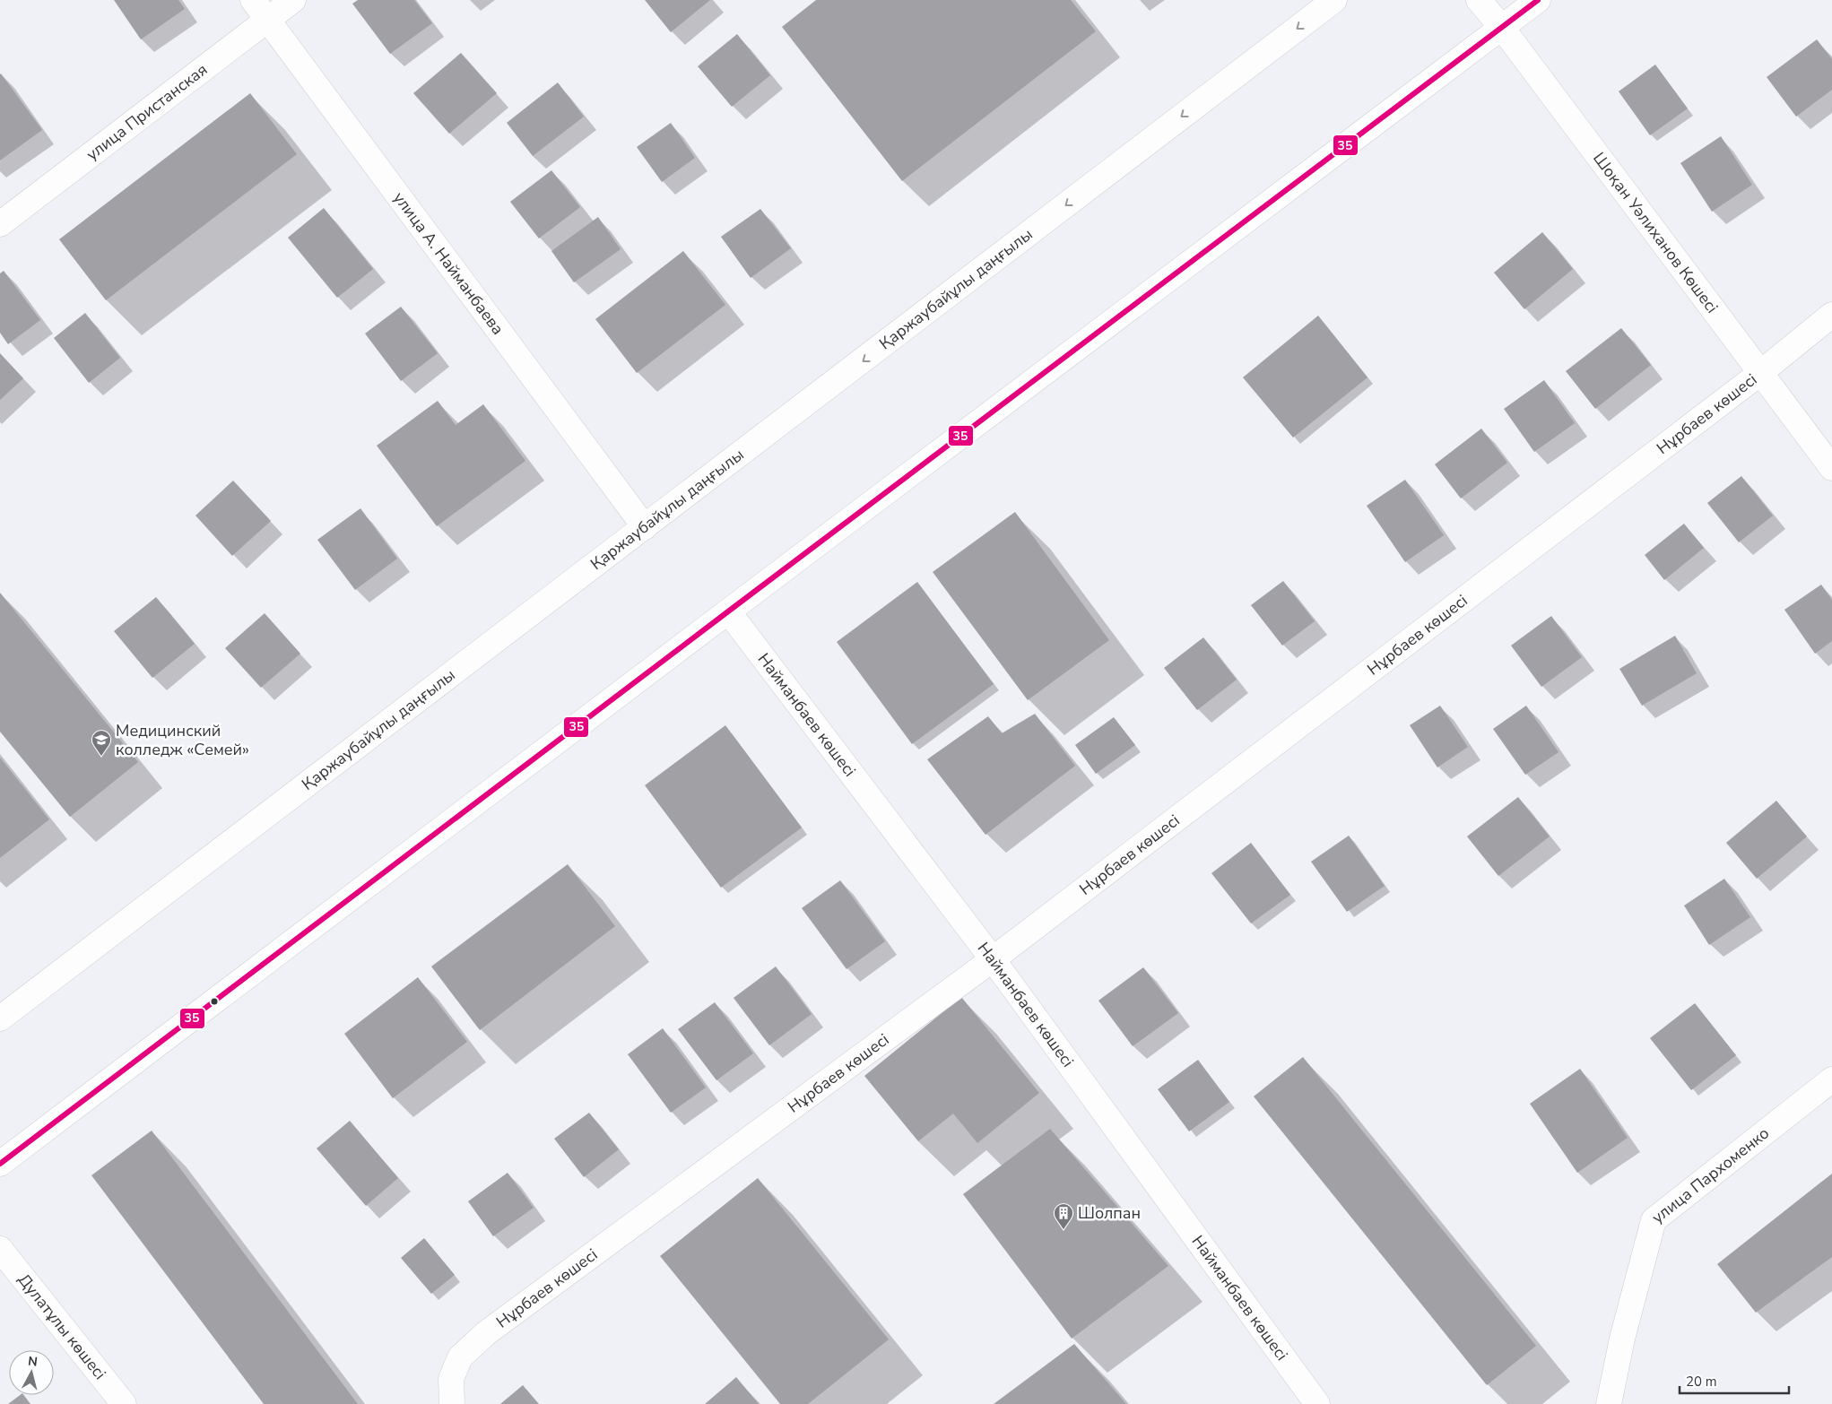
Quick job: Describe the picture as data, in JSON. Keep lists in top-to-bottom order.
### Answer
{
  "streets": {
    "main road": [
      "улица Пристанская",
      "Шоқан Уәлиханов Көшесі",
      "улица А. Найманбаева",
      "Қаржаубайұлы даңғылы",
      "Нұрбаев көшесі",
      "Найманбаев көшесі",
      "улица Пархоменко",
      "Дулатұлы көшесі"
    ]
  },
  "crossings": [
    ["улица Пристанская", "улица А. Найманбаева"],
    ["Шоқан Уәлиханов Көшесі", "Нұрбаев көшесі"],
    ["улица А. Найманбаева", "Қаржаубайұлы даңғылы"],
    ["Нұрбаев көшесі", "Найманбаев көшесі"]
  ],
  "places": {
    "school or university": ["Медицинский колледж «Семей»"],
    "building": ["Шолпан"]
  },
  "lines": ["transit line 35"],
  "scale_bar": "20 m",
  "north": "top"
}
